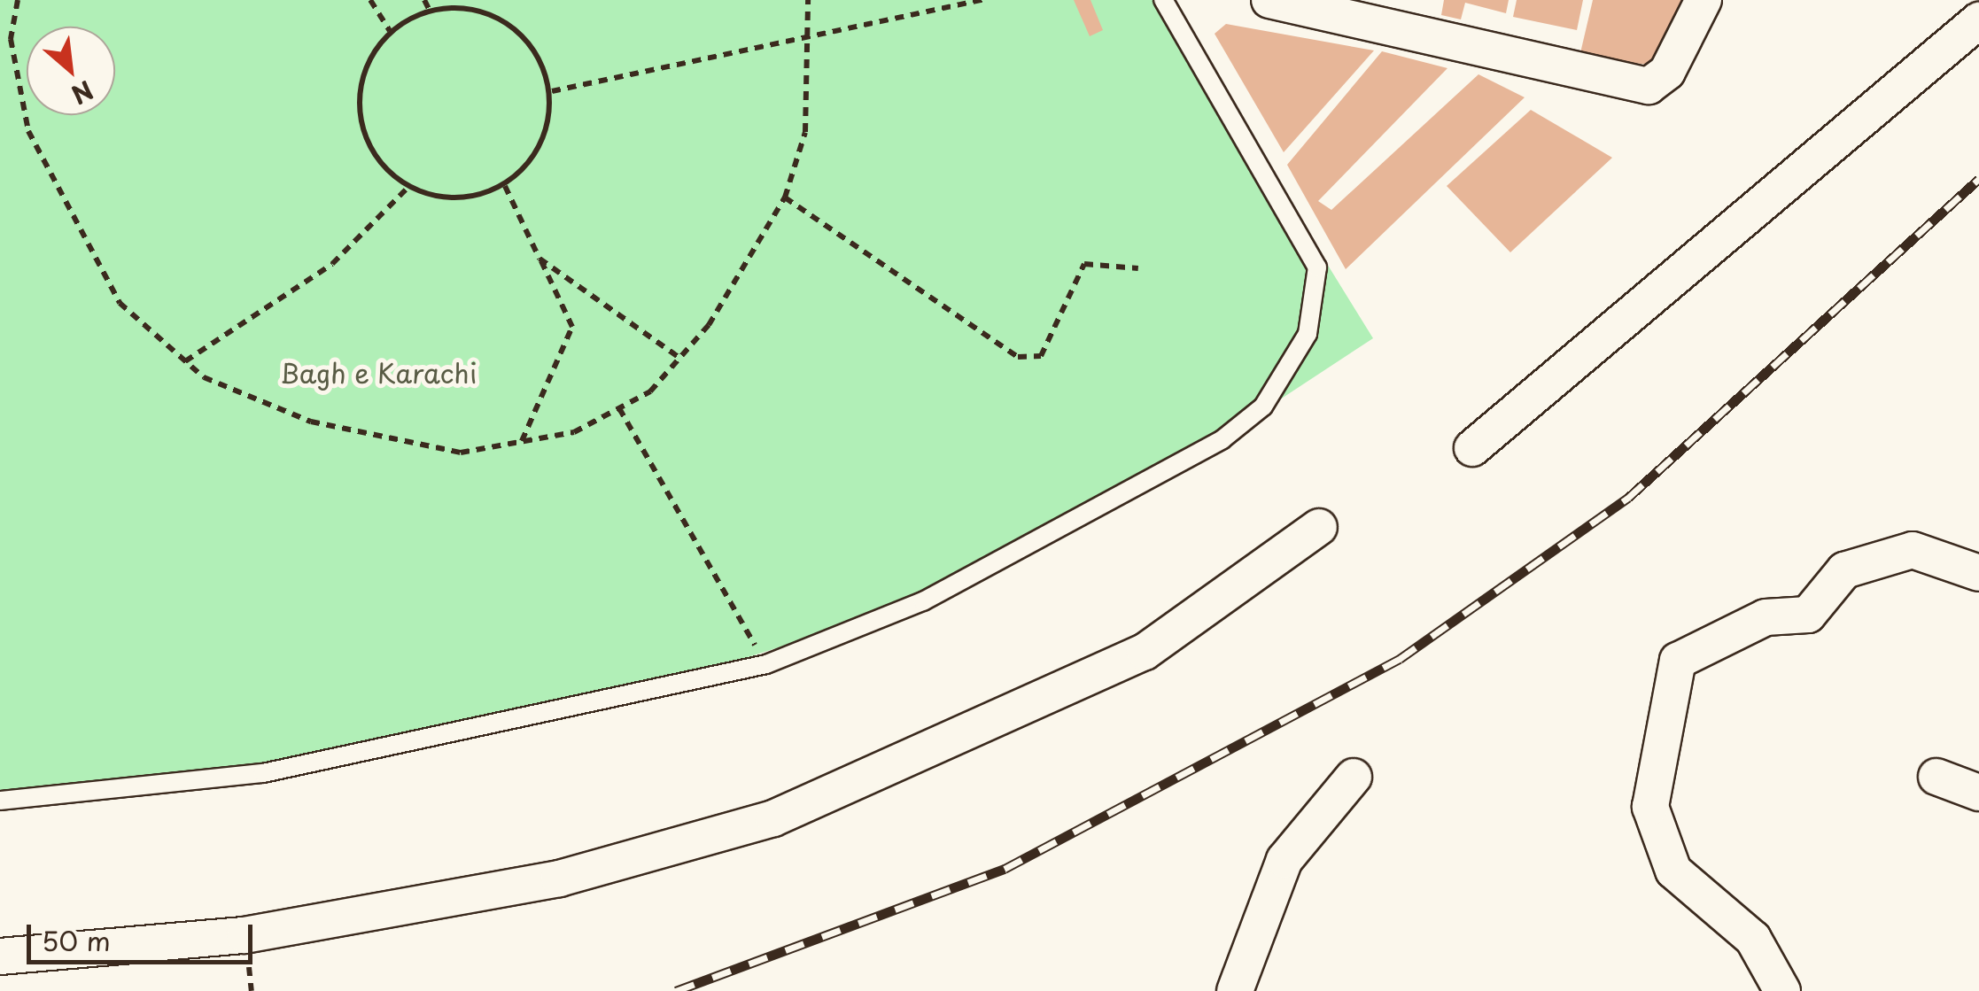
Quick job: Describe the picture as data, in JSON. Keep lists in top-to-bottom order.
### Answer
{
  "parks": ["Bagh e Karachi"],
  "scale_bar": "50 m",
  "north": "bottom right"
}
